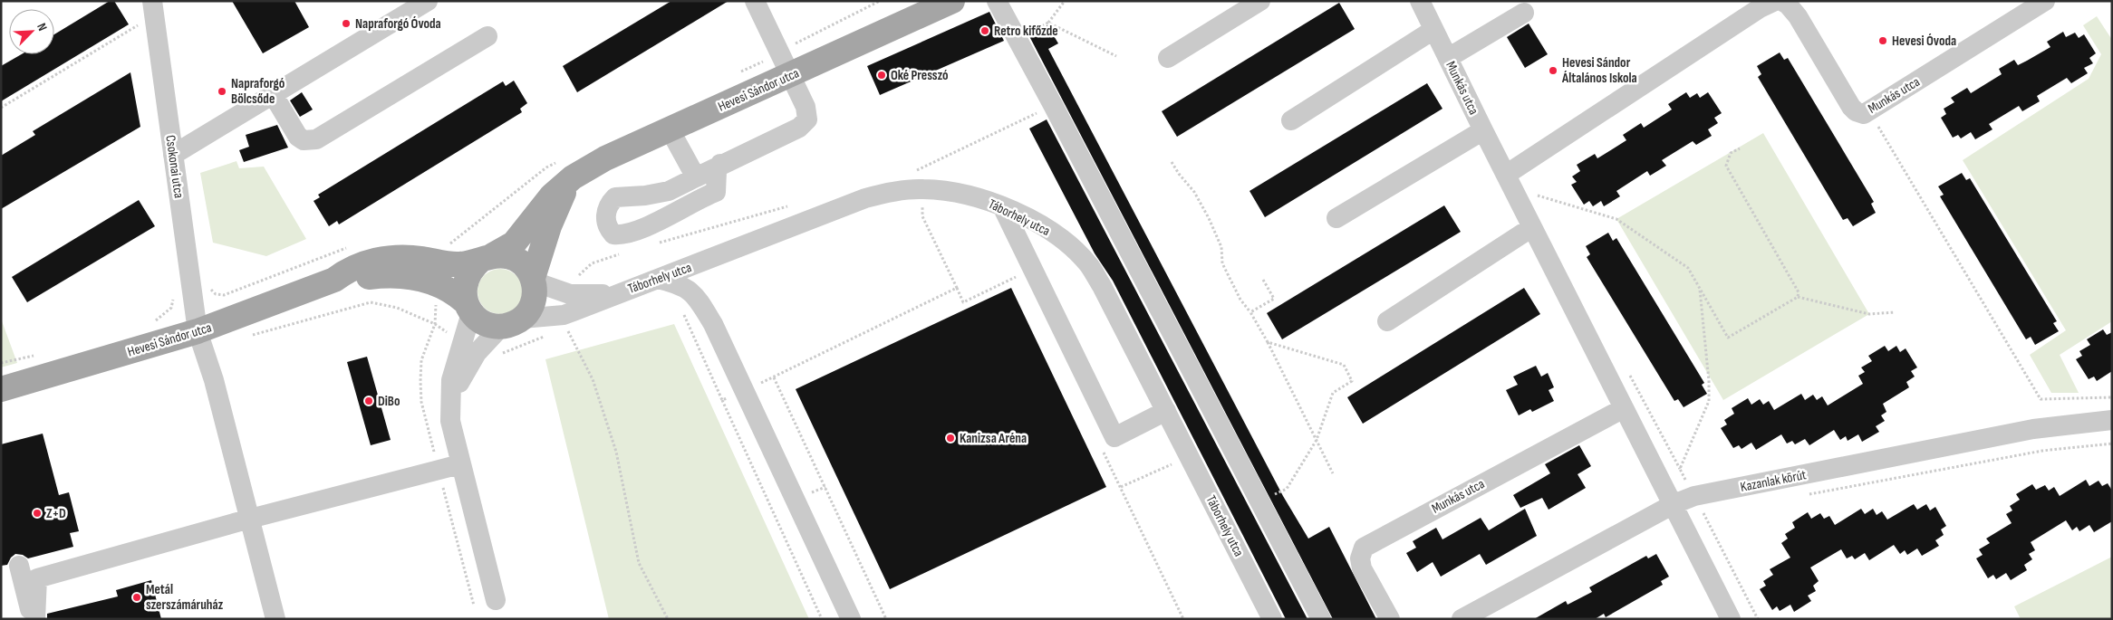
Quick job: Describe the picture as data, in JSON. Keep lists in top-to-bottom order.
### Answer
{
  "streets": {
    "main road": ["Hevesi Sándor utca"],
    "street": [
      "Munkás utca",
      "Csokonai utca",
      "Táborhely utca",
      "Kazanlak körút"
    ]
  },
  "crossings": [
    ["Munkás utca", "Kazanlak körút"],
    ["Hevesi Sándor utca", "Csokonai utca"],
    ["Hevesi Sándor utca", "Táborhely utca"]
  ],
  "places": [
    "Napraforgó Óvoda",
    "Retro kifőzde",
    "Hevesi Óvoda",
    "Hevesi Sándor Általános Iskola",
    "Oké Presszó",
    "Napraforgó Bölcsőde",
    "DiBo",
    "Kanizsa Aréna",
    "Z+D",
    "Metál szerszámáruház"
  ],
  "north": "top right"
}
